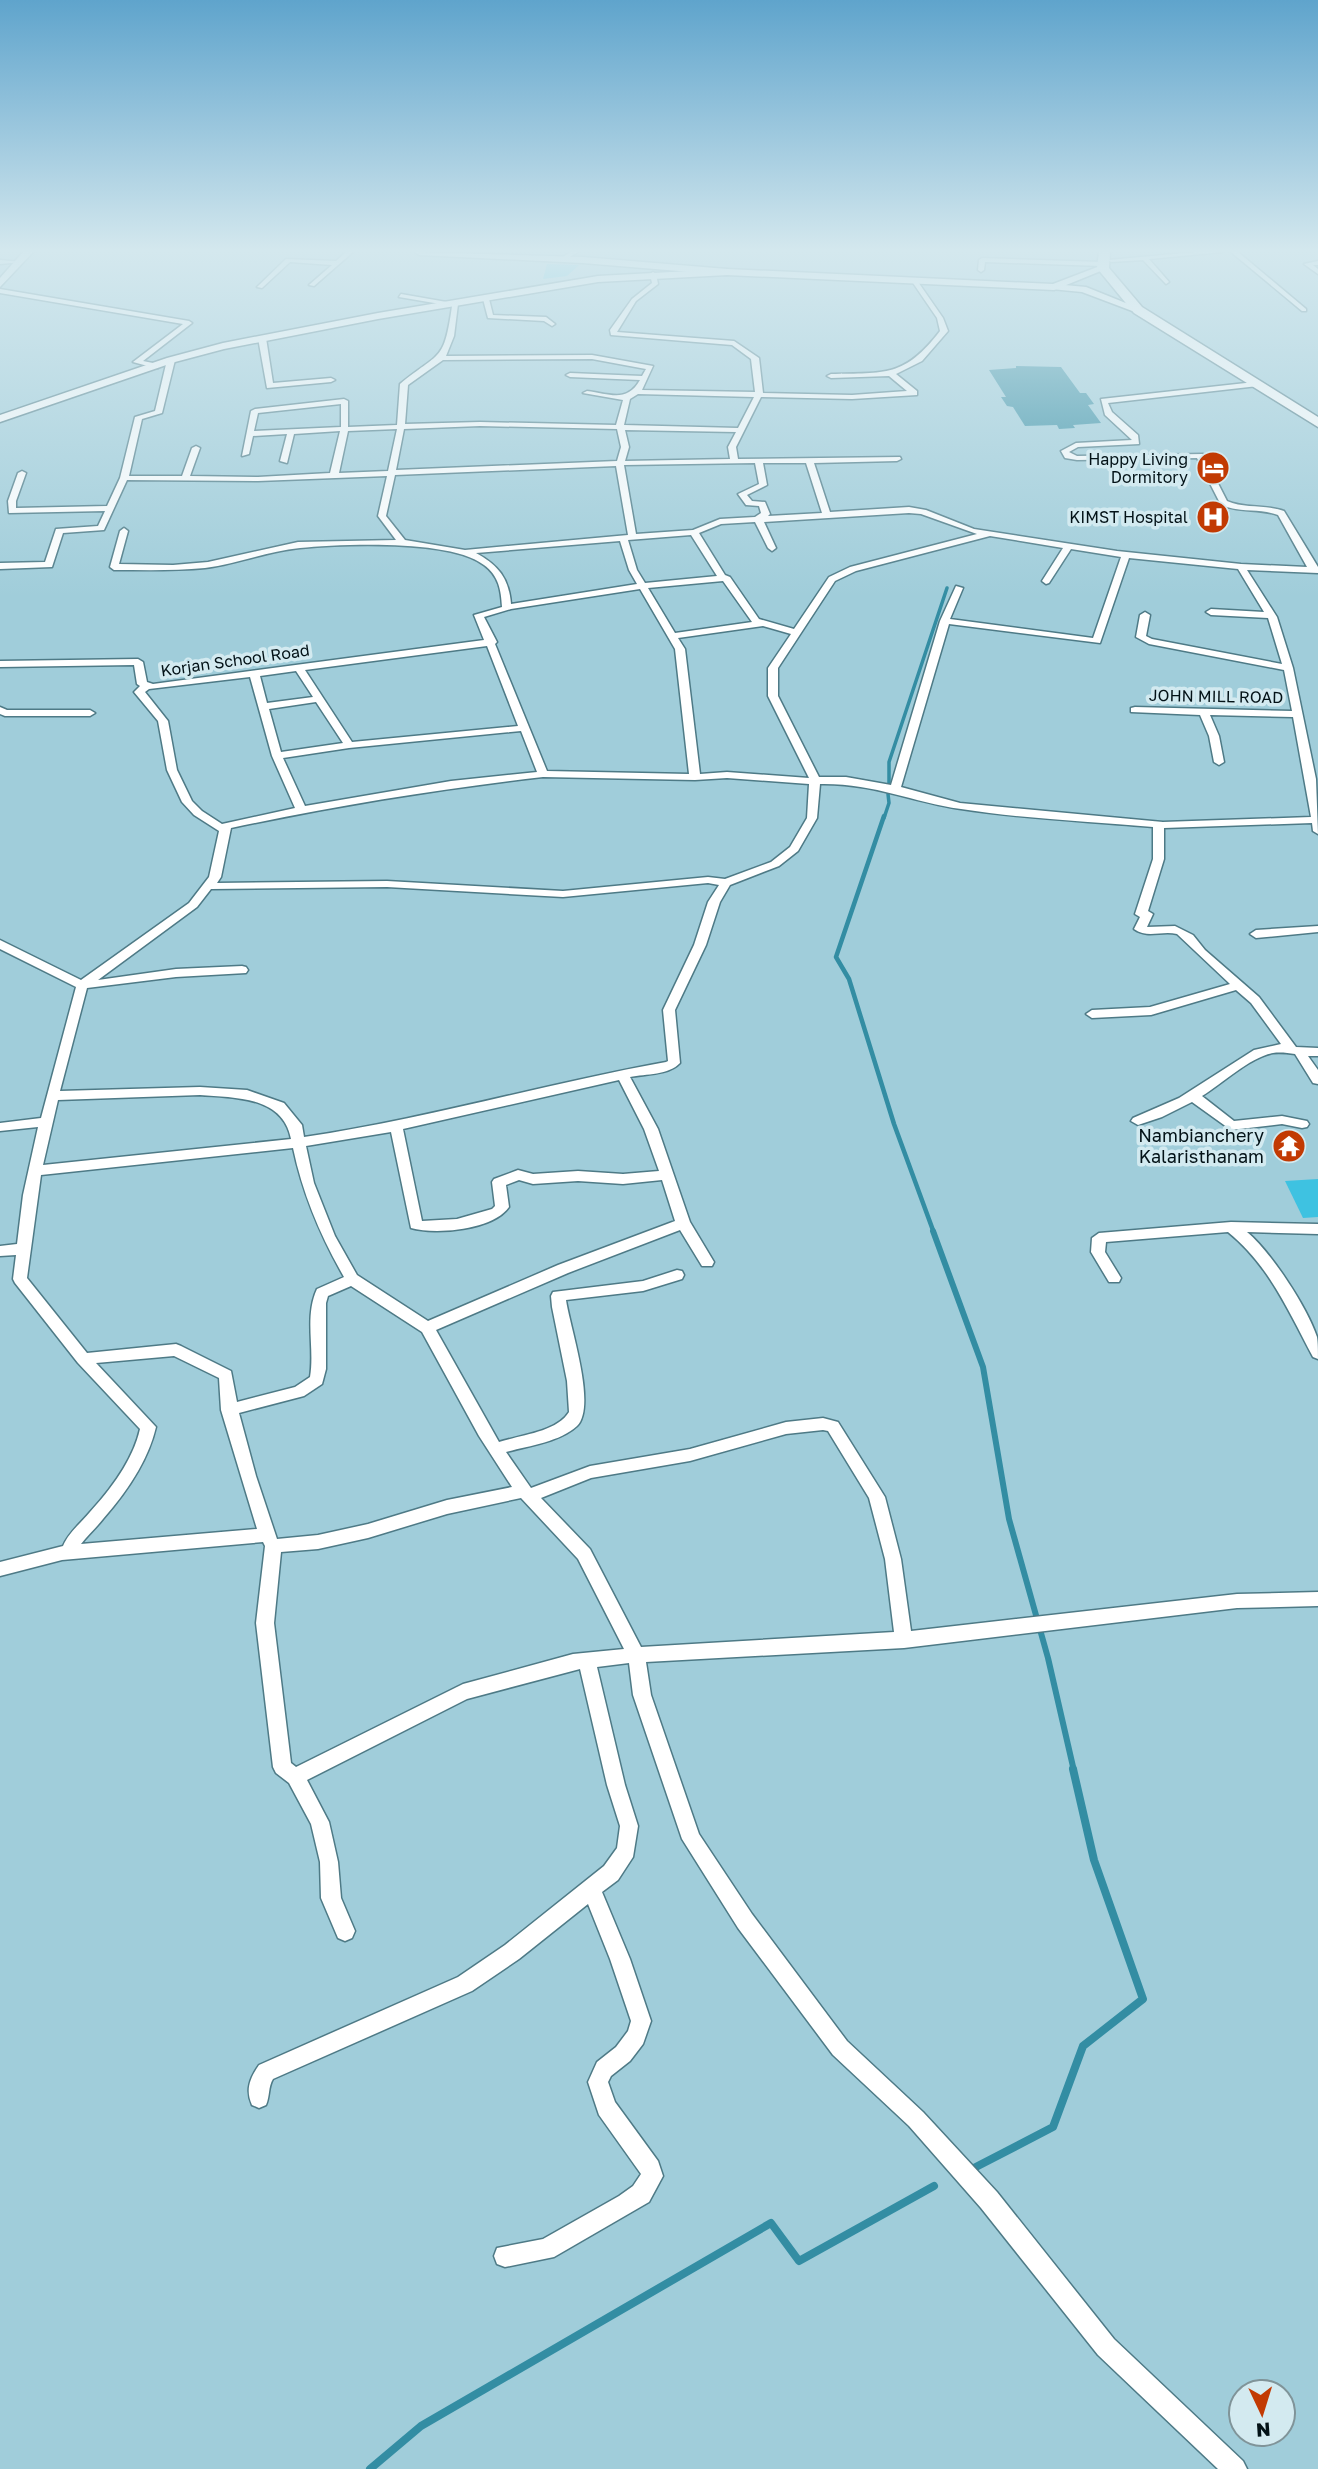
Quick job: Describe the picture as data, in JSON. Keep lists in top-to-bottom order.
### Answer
{
  "streets": {
    "street": ["Korjan School Road", "JOHN MILL ROAD"]
  },
  "places": {
    "hotel": ["Happy Living Dormitory"],
    "hospital": ["KIMST Hospital"],
    "temple": ["Nambianchery Kalaristhanam"]
  },
  "north": "bottom"
}
